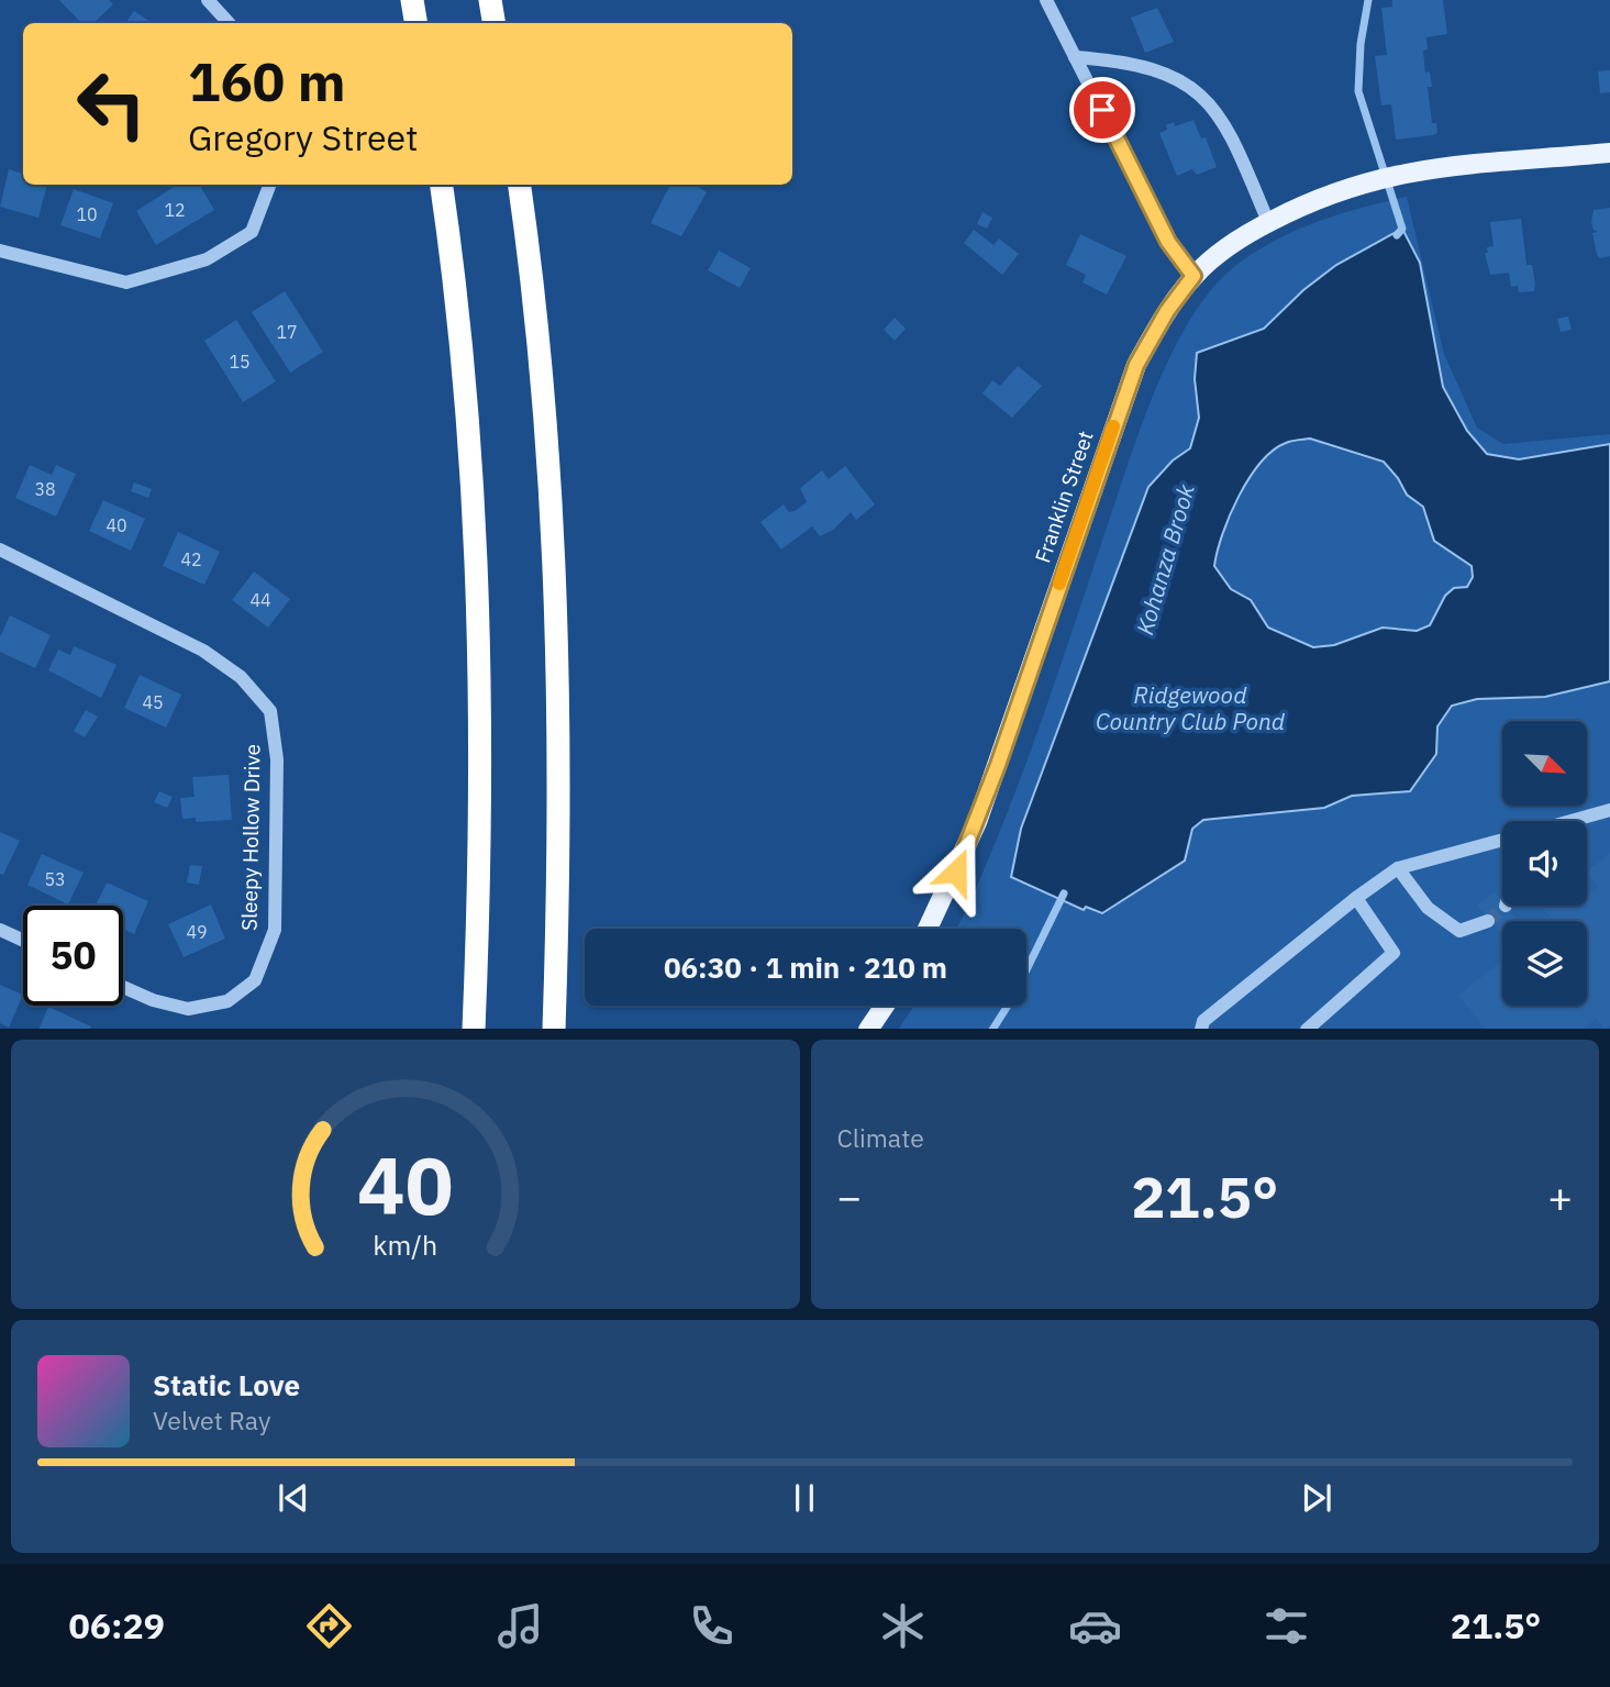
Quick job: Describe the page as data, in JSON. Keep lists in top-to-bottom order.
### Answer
{
  "streets": {
    "main road": ["Franklin Street"],
    "street": ["Sleepy Hollow Drive"]
  },
  "water": ["Kohanza Brook", "Ridgewood Country Club Pond"],
  "house_numbers": [
    "12",
    "10",
    "17",
    "15",
    "38",
    "40",
    "42",
    "44",
    "45",
    "53",
    "49"
  ],
  "north": "bottom right",
  "page": {
    "turn": ["160 m", "Gregory Street"],
    "limit": "50",
    "trip": "06:30 · 1 min · 210 m",
    "tile": "Climate",
    "heat": ["−", "21.5°", "+"],
    "song": ["Static Love", "Velvet Ray"],
    "tabs": ["06:29", "21.5°"],
    "gauge": ["40", "km/h"]
  }
}
